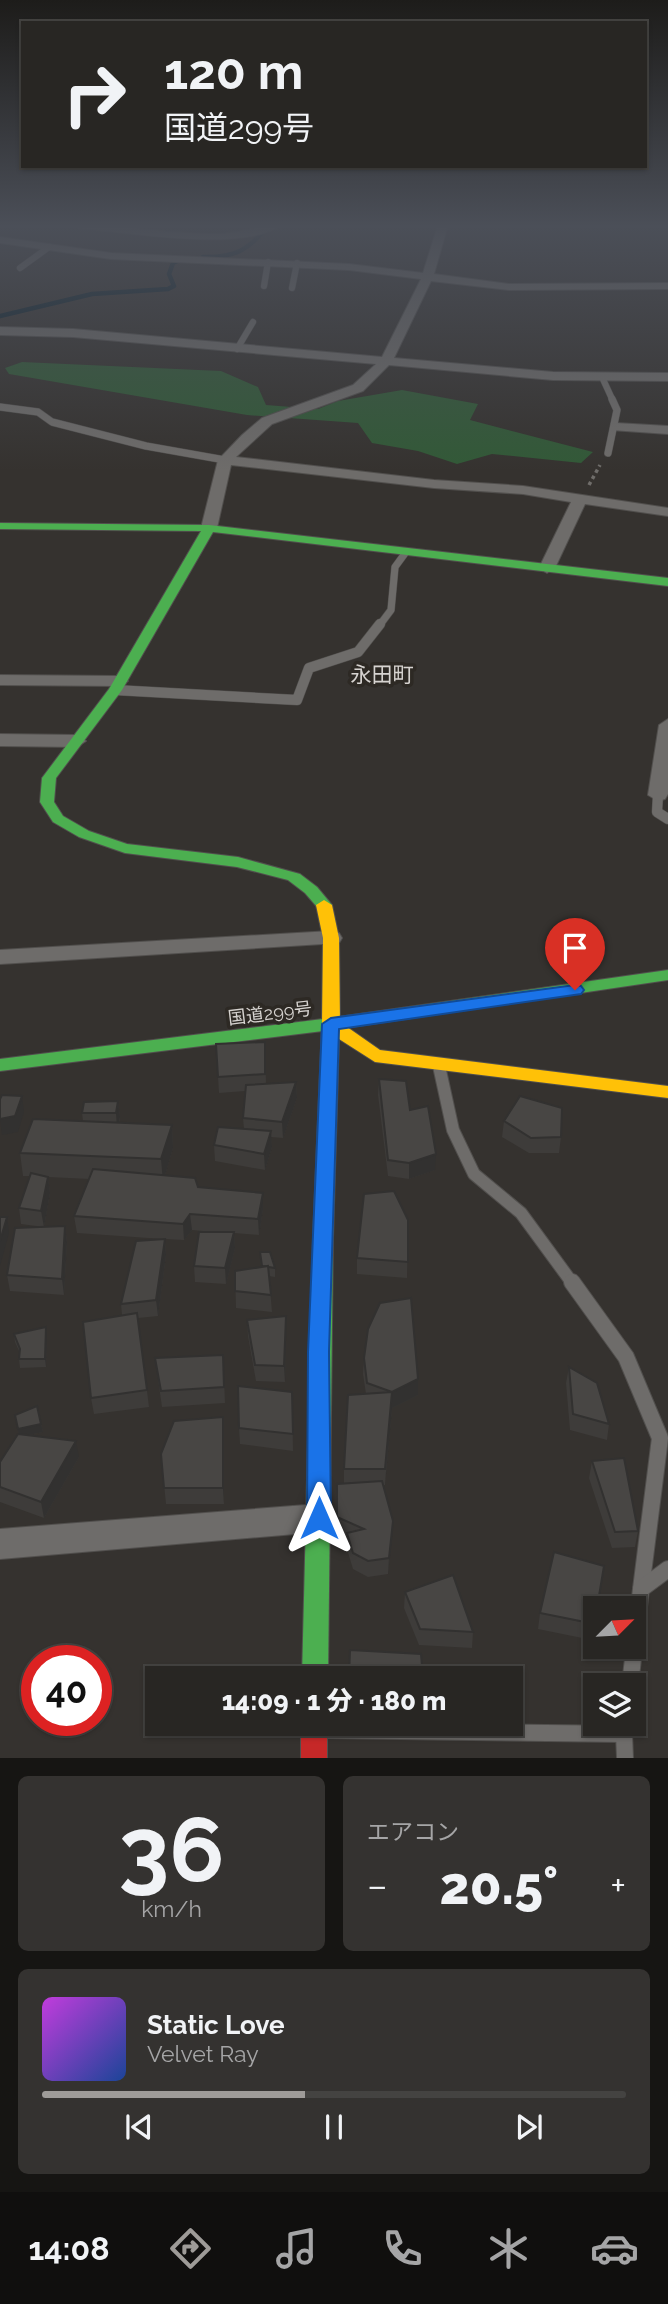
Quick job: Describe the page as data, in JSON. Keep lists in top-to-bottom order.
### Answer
{
  "streets": {
    "main road": ["国道299号"]
  },
  "districts": ["永田町"],
  "north": "top right",
  "page": {
    "turn": ["120 m", "国道299号"],
    "limit": "40",
    "trip": "14:09 · 1 分 · 180 m",
    "tile": [
      ["36", "km/h"],
      "エアコン"
    ],
    "heat": ["−", "20.5°", "+"],
    "song": ["Static Love", "Velvet Ray"],
    "tabs": "14:08"
  }
}
